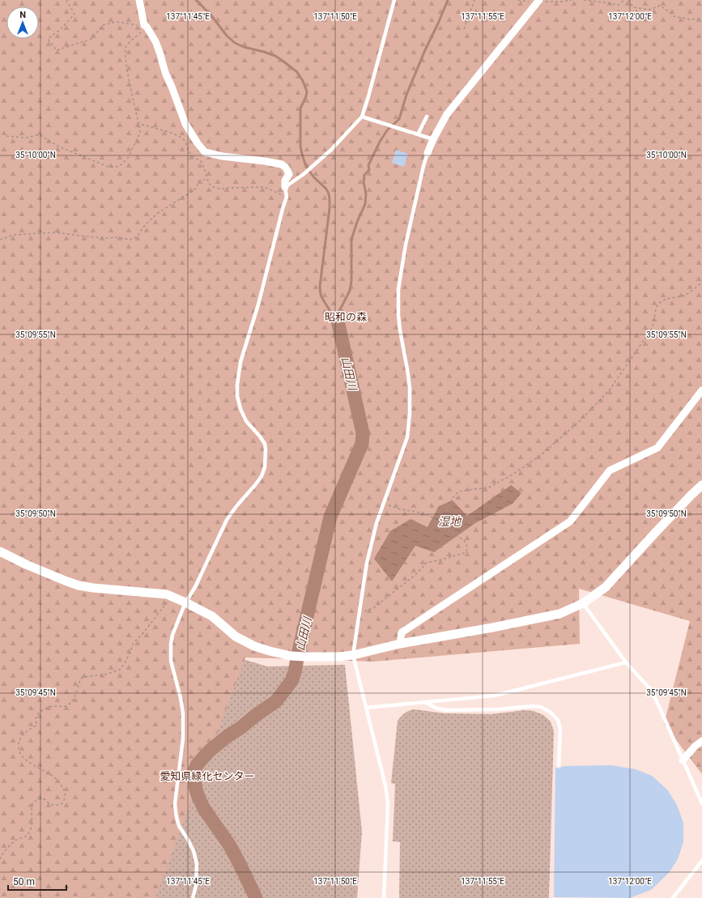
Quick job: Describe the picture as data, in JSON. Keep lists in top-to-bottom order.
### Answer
{
  "water": ["山田川", "湿地"],
  "parks": ["昭和の森", "愛知県緑化センター"],
  "scale_bar": "50 m",
  "north": "top",
  "coordinates": [
    "137°11'45\"E",
    "137°11'50\"E",
    "137°11'55\"E",
    "137°12'00\"E",
    "35°10'00\"N",
    "35°09'55\"N",
    "35°09'50\"N",
    "35°09'45\"N"
  ]
}
